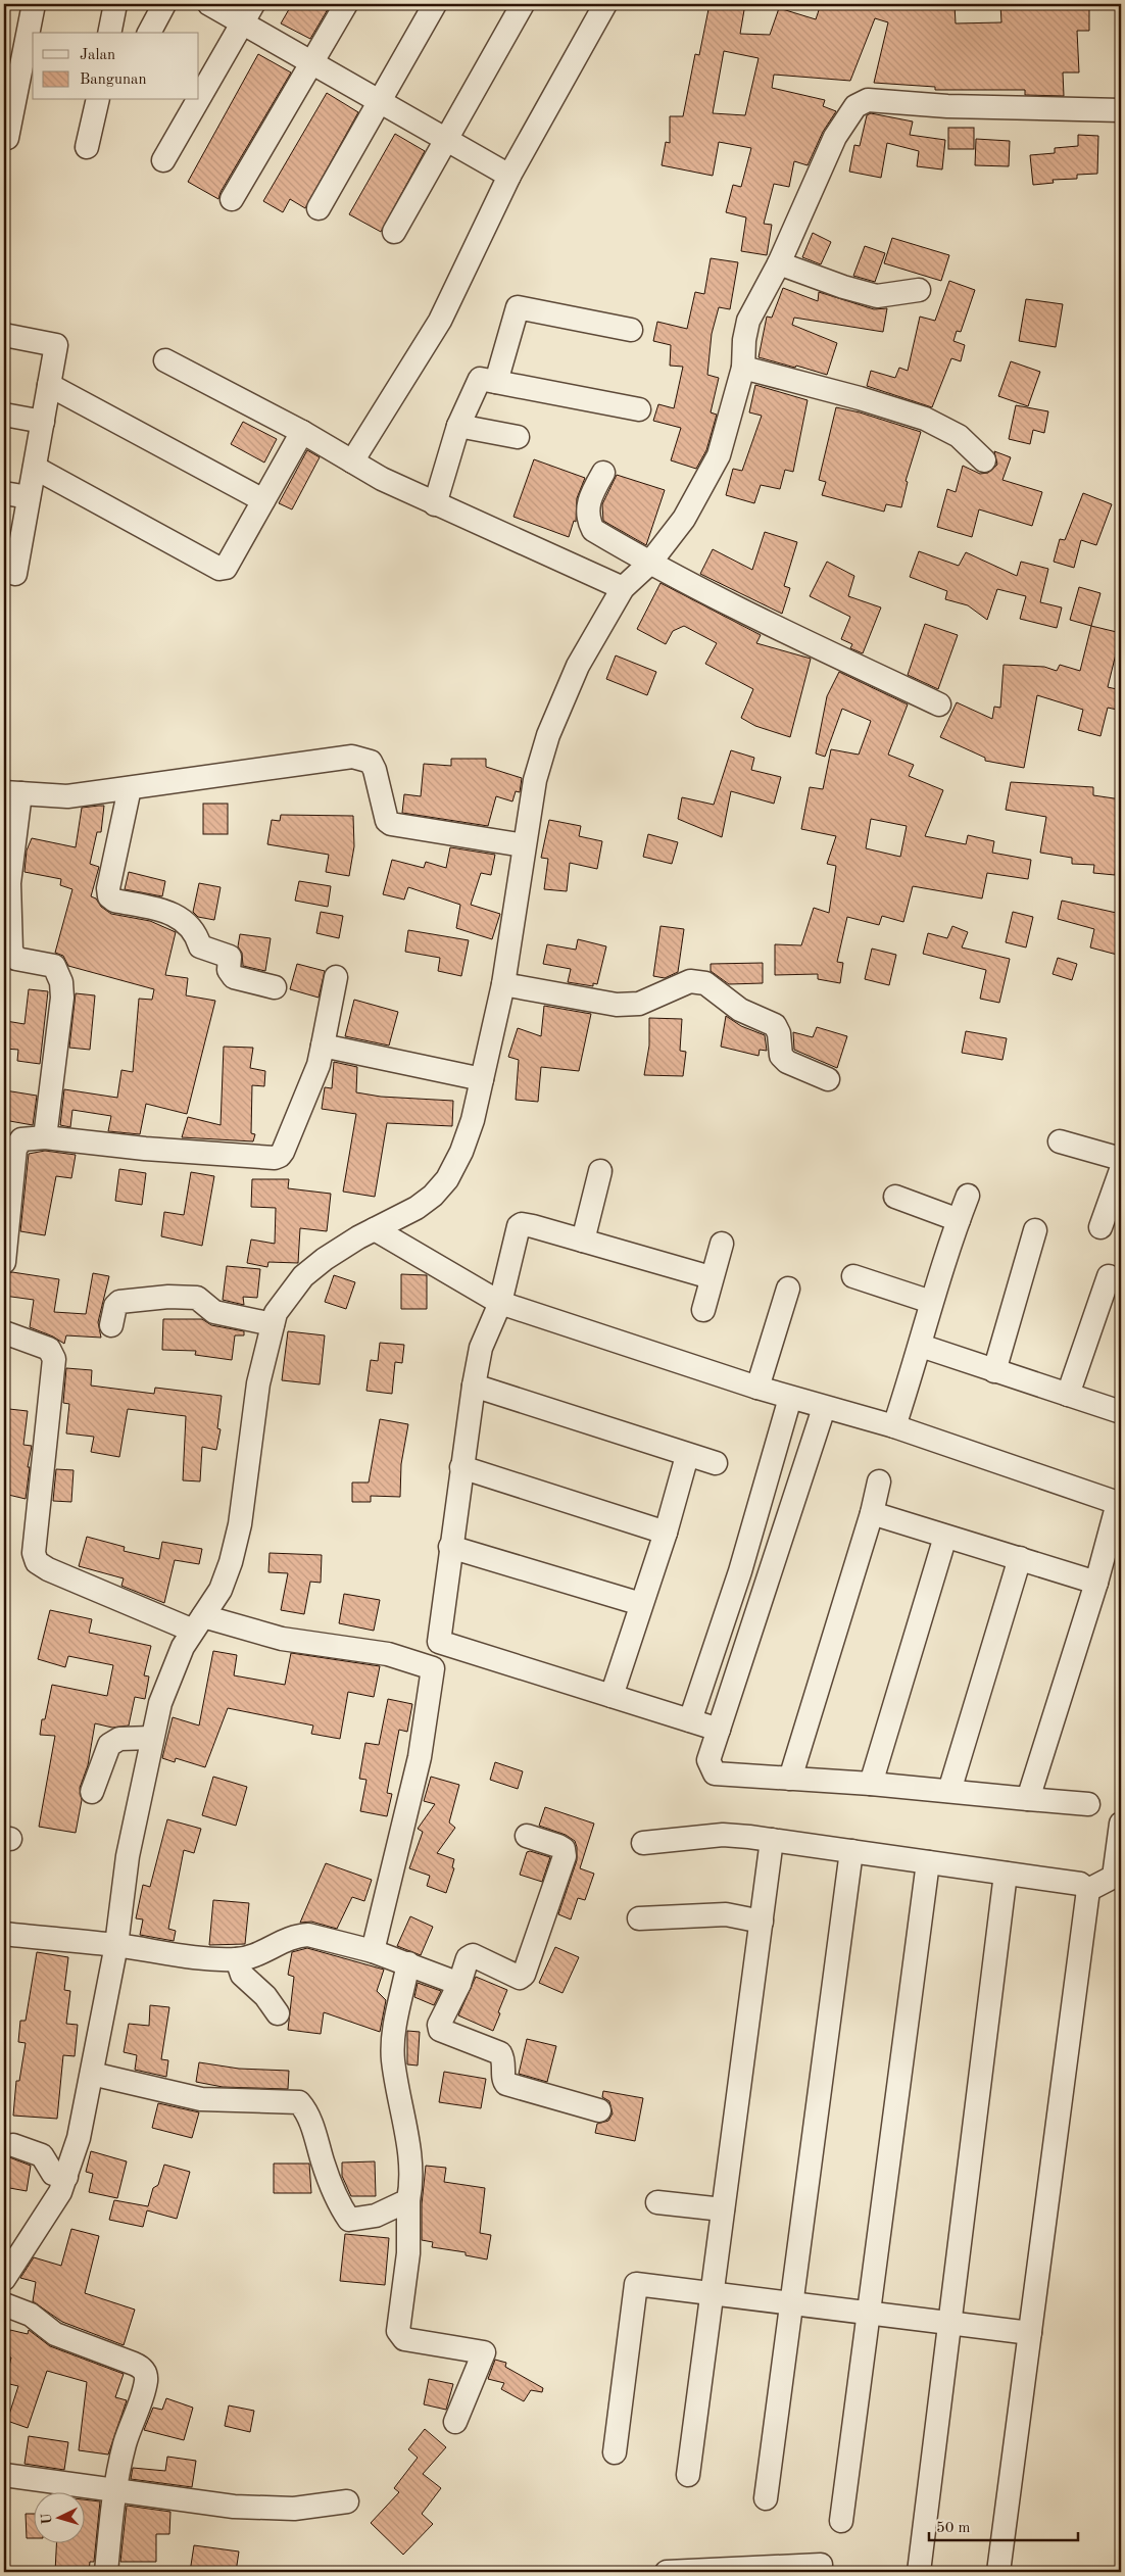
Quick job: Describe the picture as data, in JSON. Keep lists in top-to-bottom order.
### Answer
{
  "legend": ["Jalan", "Bangunan"],
  "scale_bar": "50 m",
  "north": "left"
}
